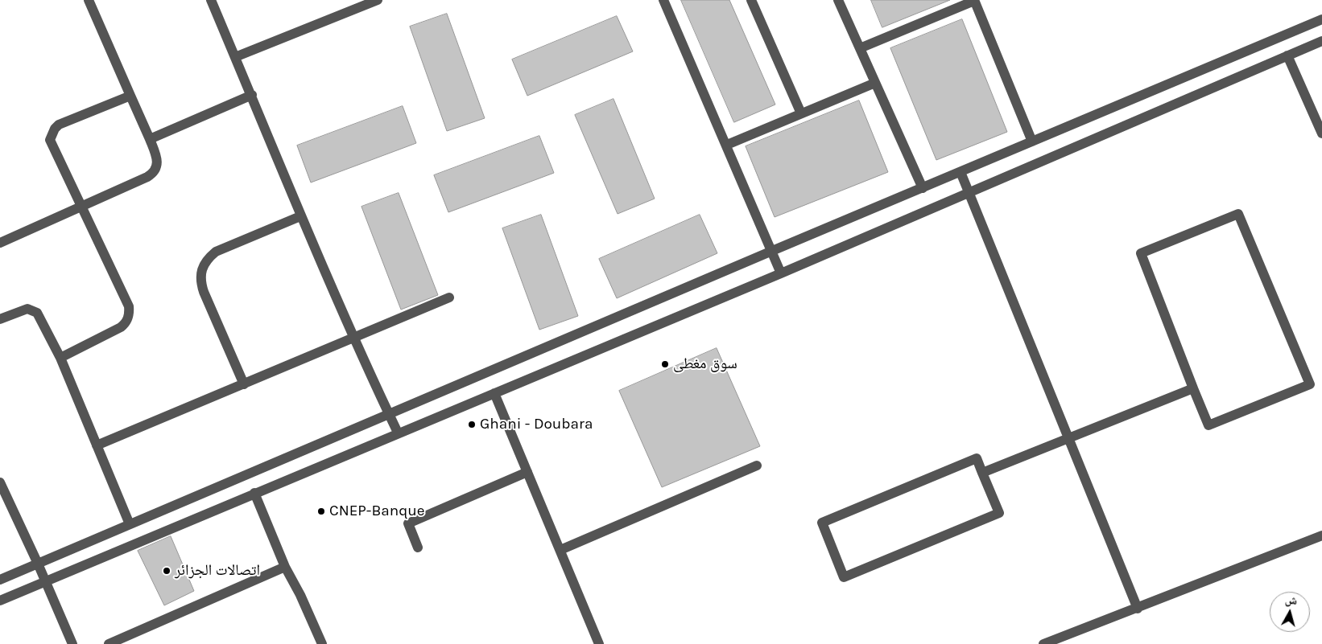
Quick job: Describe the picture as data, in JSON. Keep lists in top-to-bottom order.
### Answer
{
  "places": [
    "سوق مغطى",
    "Ghani - Doubara",
    "CNEP-Banque",
    "اتصالات الجزائر"
  ],
  "north": "top"
}
